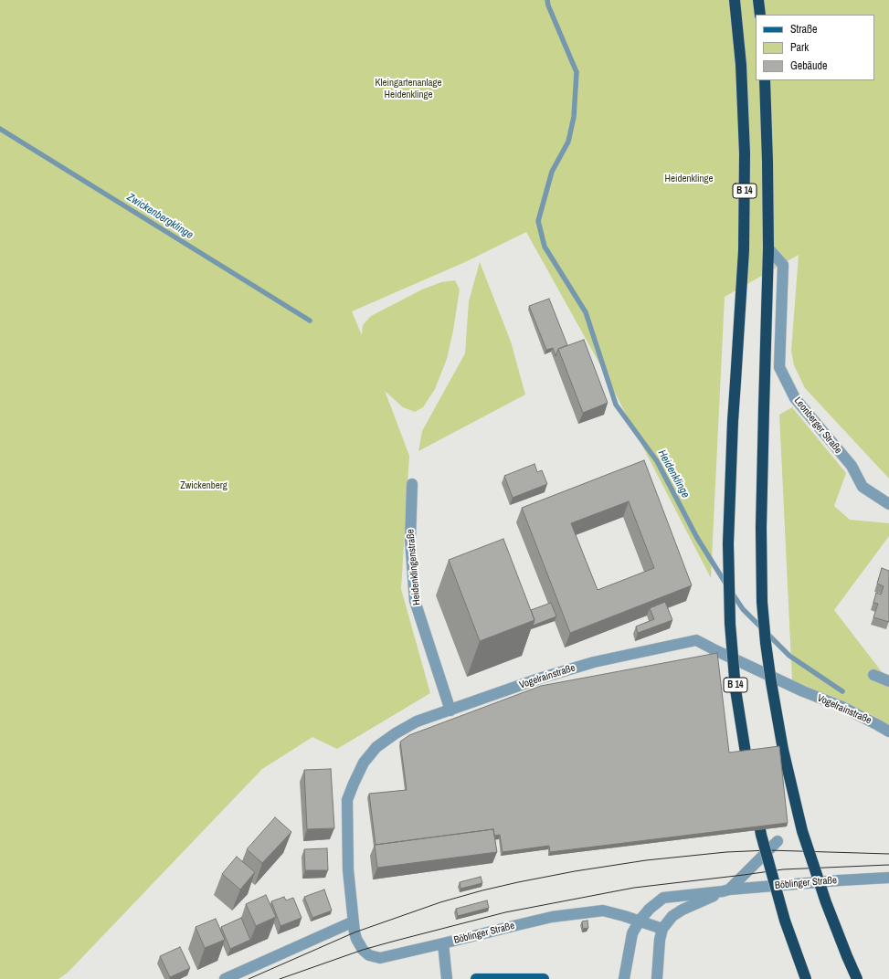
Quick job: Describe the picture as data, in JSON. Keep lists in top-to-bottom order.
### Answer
{
  "streets": {
    "highway": ["B 14"],
    "street": [
      "Leonberger Straße",
      "Heidenklingenstraße",
      "Vogelrainstraße",
      "Böblinger Straße"
    ]
  },
  "crossings": [
    ["B 14", "Leonberger Straße"],
    ["Heidenklingenstraße", "Vogelrainstraße"],
    ["Vogelrainstraße", "Böblinger Straße"]
  ],
  "water": ["Zwickenbergklinge", "Heidenklinge"],
  "parks": ["Kleingartenanlage Heidenklinge", "Heidenklinge", "Zwickenberg"],
  "legend": ["Straße", "Park", "Gebäude"]
}
